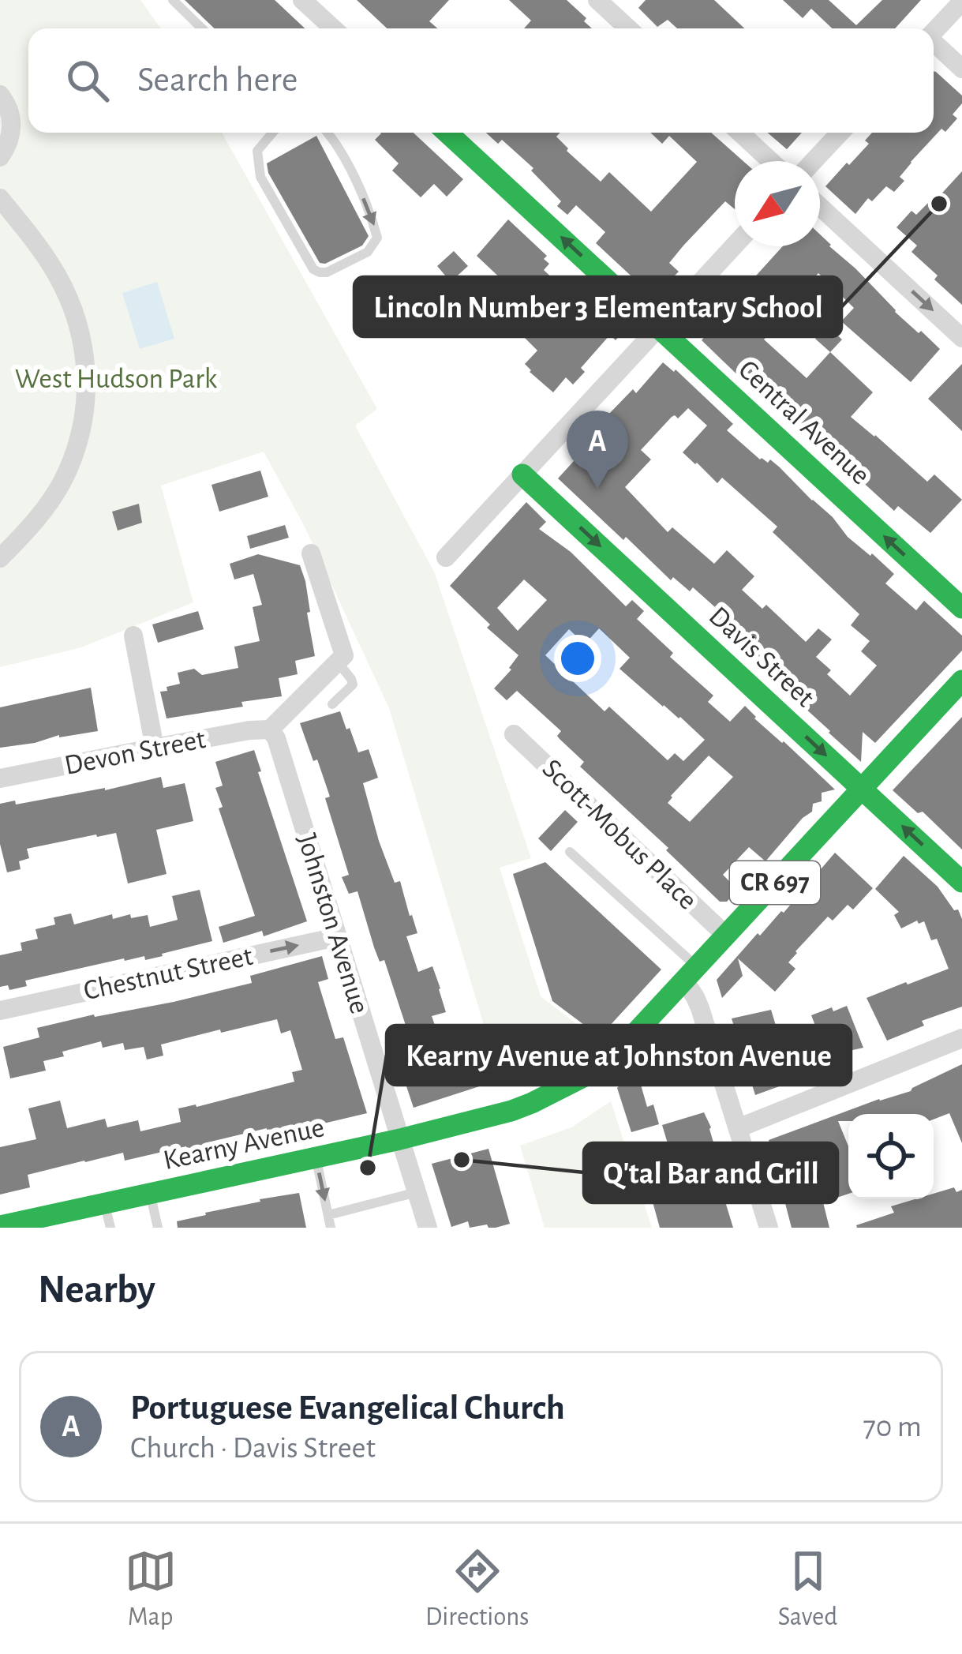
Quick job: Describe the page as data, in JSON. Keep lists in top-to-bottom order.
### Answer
{
  "streets": {
    "street": [
      "Central Avenue",
      "Davis Street",
      "Devon Street",
      "Scott-Mobus Place",
      "CR 697",
      "Johnston Avenue",
      "Chestnut Street",
      "Kearny Avenue"
    ]
  },
  "crossings": [
    ["Davis Street", "CR 697"],
    ["Devon Street", "Johnston Avenue"],
    ["Scott-Mobus Place", "CR 697"],
    ["CR 697", "Kearny Avenue"],
    ["Johnston Avenue", "Chestnut Street"],
    ["Johnston Avenue", "Kearny Avenue"]
  ],
  "one_way": ["Central Avenue", "Chestnut Street"],
  "parks": ["West Hudson Park"],
  "places": ["Lincoln Number 3 Elementary School", "Q'tal Bar and Grill", "Kearny Avenue at Johnston Avenue"],
  "north": "bottom left",
  "page": {
    "search": "Search here",
    "pins": "A",
    "heading": "Nearby",
    "list": [
      {
        "mark": "A",
        "name": "Portuguese Evangelical Church",
        "note": "Church · Davis Street",
        "value": "70 m"
      }
    ],
    "nav": ["Map", "Directions", "Saved"]
  }
}
